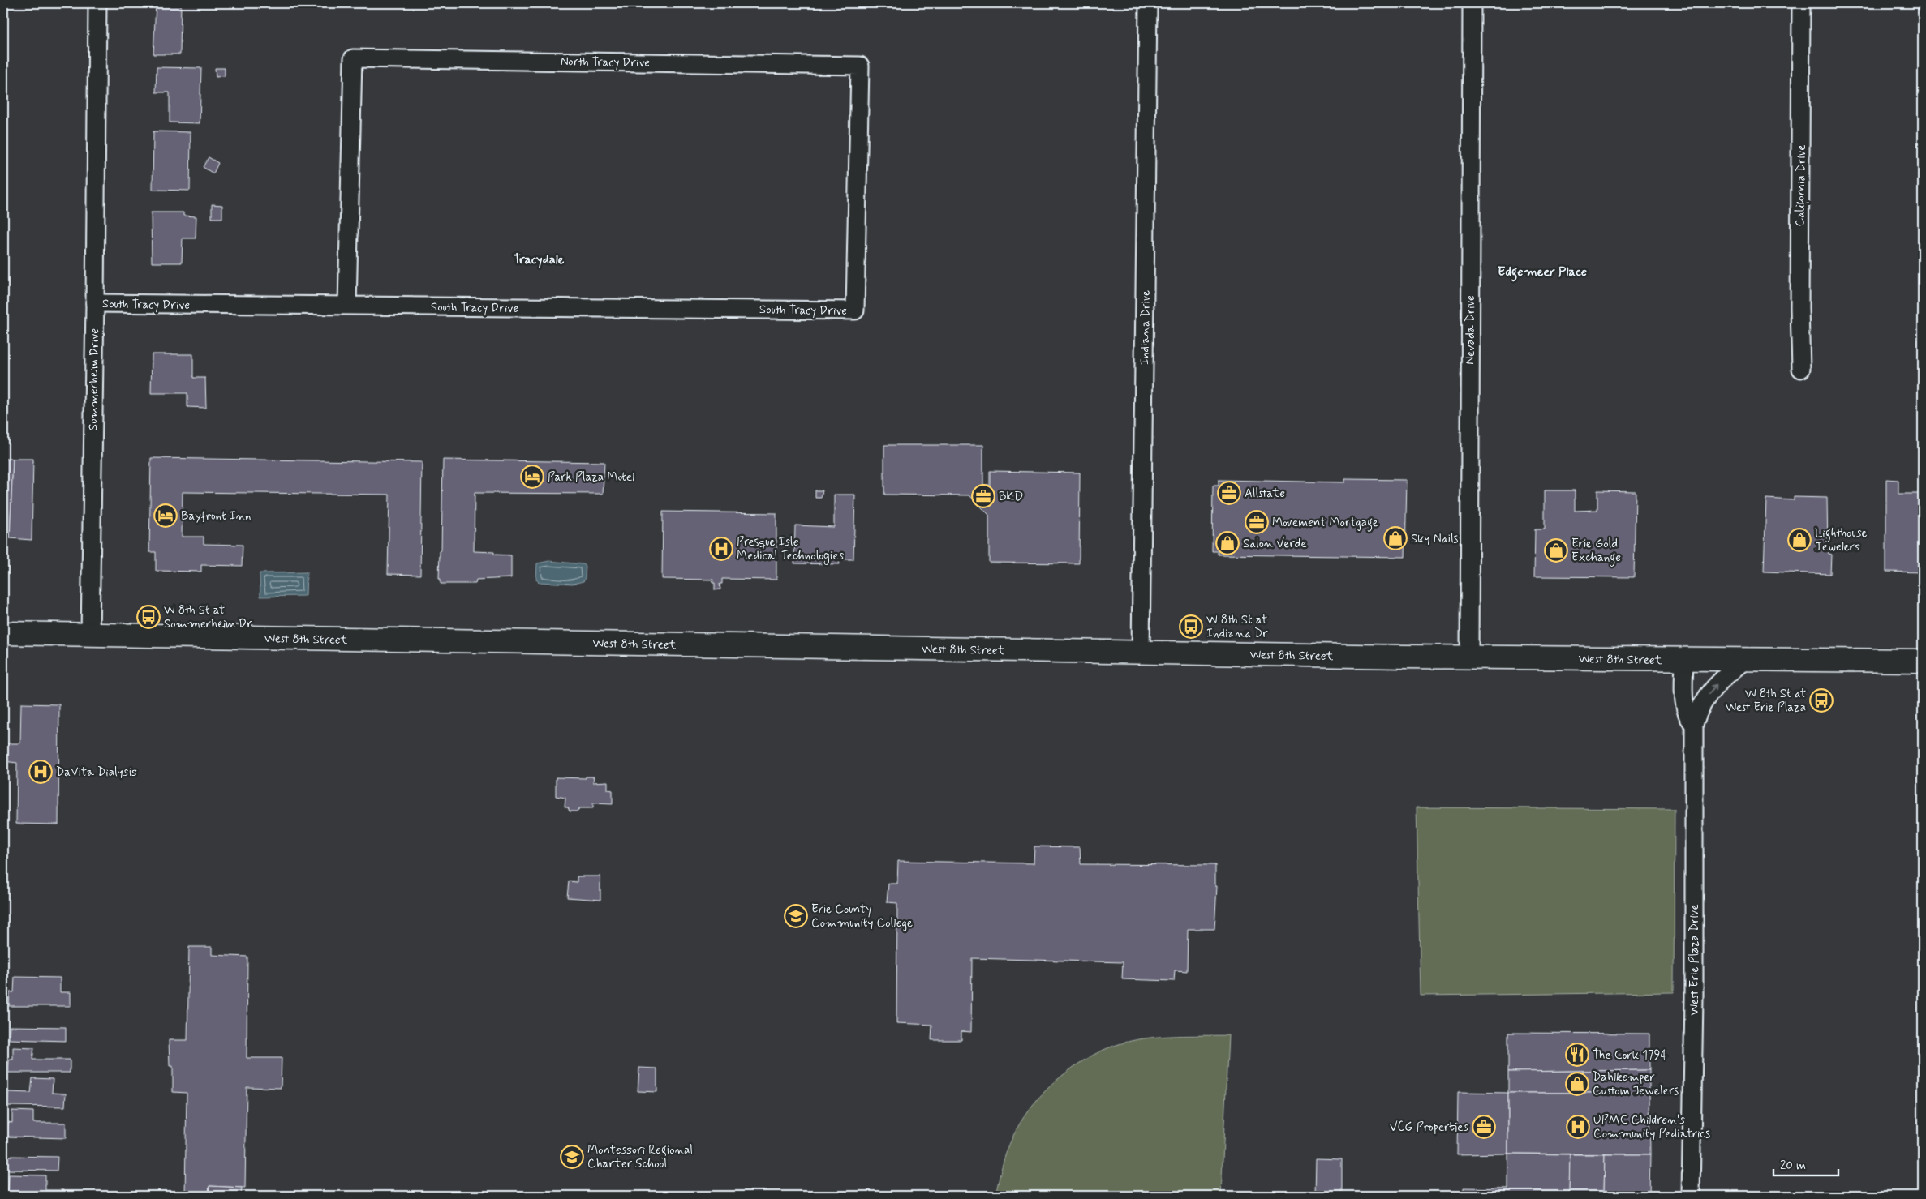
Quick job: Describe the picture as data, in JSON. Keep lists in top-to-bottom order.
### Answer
{
  "streets": {
    "main road": ["West 8th Street"],
    "street": [
      "North Tracy Drive",
      "California Drive",
      "South Tracy Drive",
      "Indiana Drive",
      "Nevada Drive",
      "Sommerheim Drive",
      "West Erie Plaza Drive"
    ]
  },
  "crossings": [
    ["North Tracy Drive", "South Tracy Drive"],
    ["South Tracy Drive", "Sommerheim Drive"],
    ["Indiana Drive", "West 8th Street"],
    ["Nevada Drive", "West 8th Street"],
    ["Sommerheim Drive", "West 8th Street"],
    ["West 8th Street", "West Erie Plaza Drive"]
  ],
  "districts": ["Tracydale", "Edgemeer Place"],
  "places": {
    "hotel": ["Park Plaza Motel", "Bayfront Inn"],
    "office": [
      "Allstate",
      "BKD",
      "Movement Mortgage",
      "VCG Properties"
    ],
    "shop": [
      "Sky Nails",
      "Lighthouse Jewelers",
      "Salon Verde",
      "Erie Gold Exchange",
      "Dahlkemper Custom Jewelers"
    ],
    "hospital": ["Presque Isle Medical Technologies", "DaVita Dialysis", "UPMC Children's Community Pediatrics"],
    "bus stop": ["W 8th St at Sommerheim Dr", "W 8th St at Indiana Dr", "W 8th St at West Erie Plaza"],
    "school or university": ["Erie County Community College", "Montessori Regional Charter School"],
    "restaurant": ["The Cork 1794"]
  },
  "scale_bar": "20 m"
}
